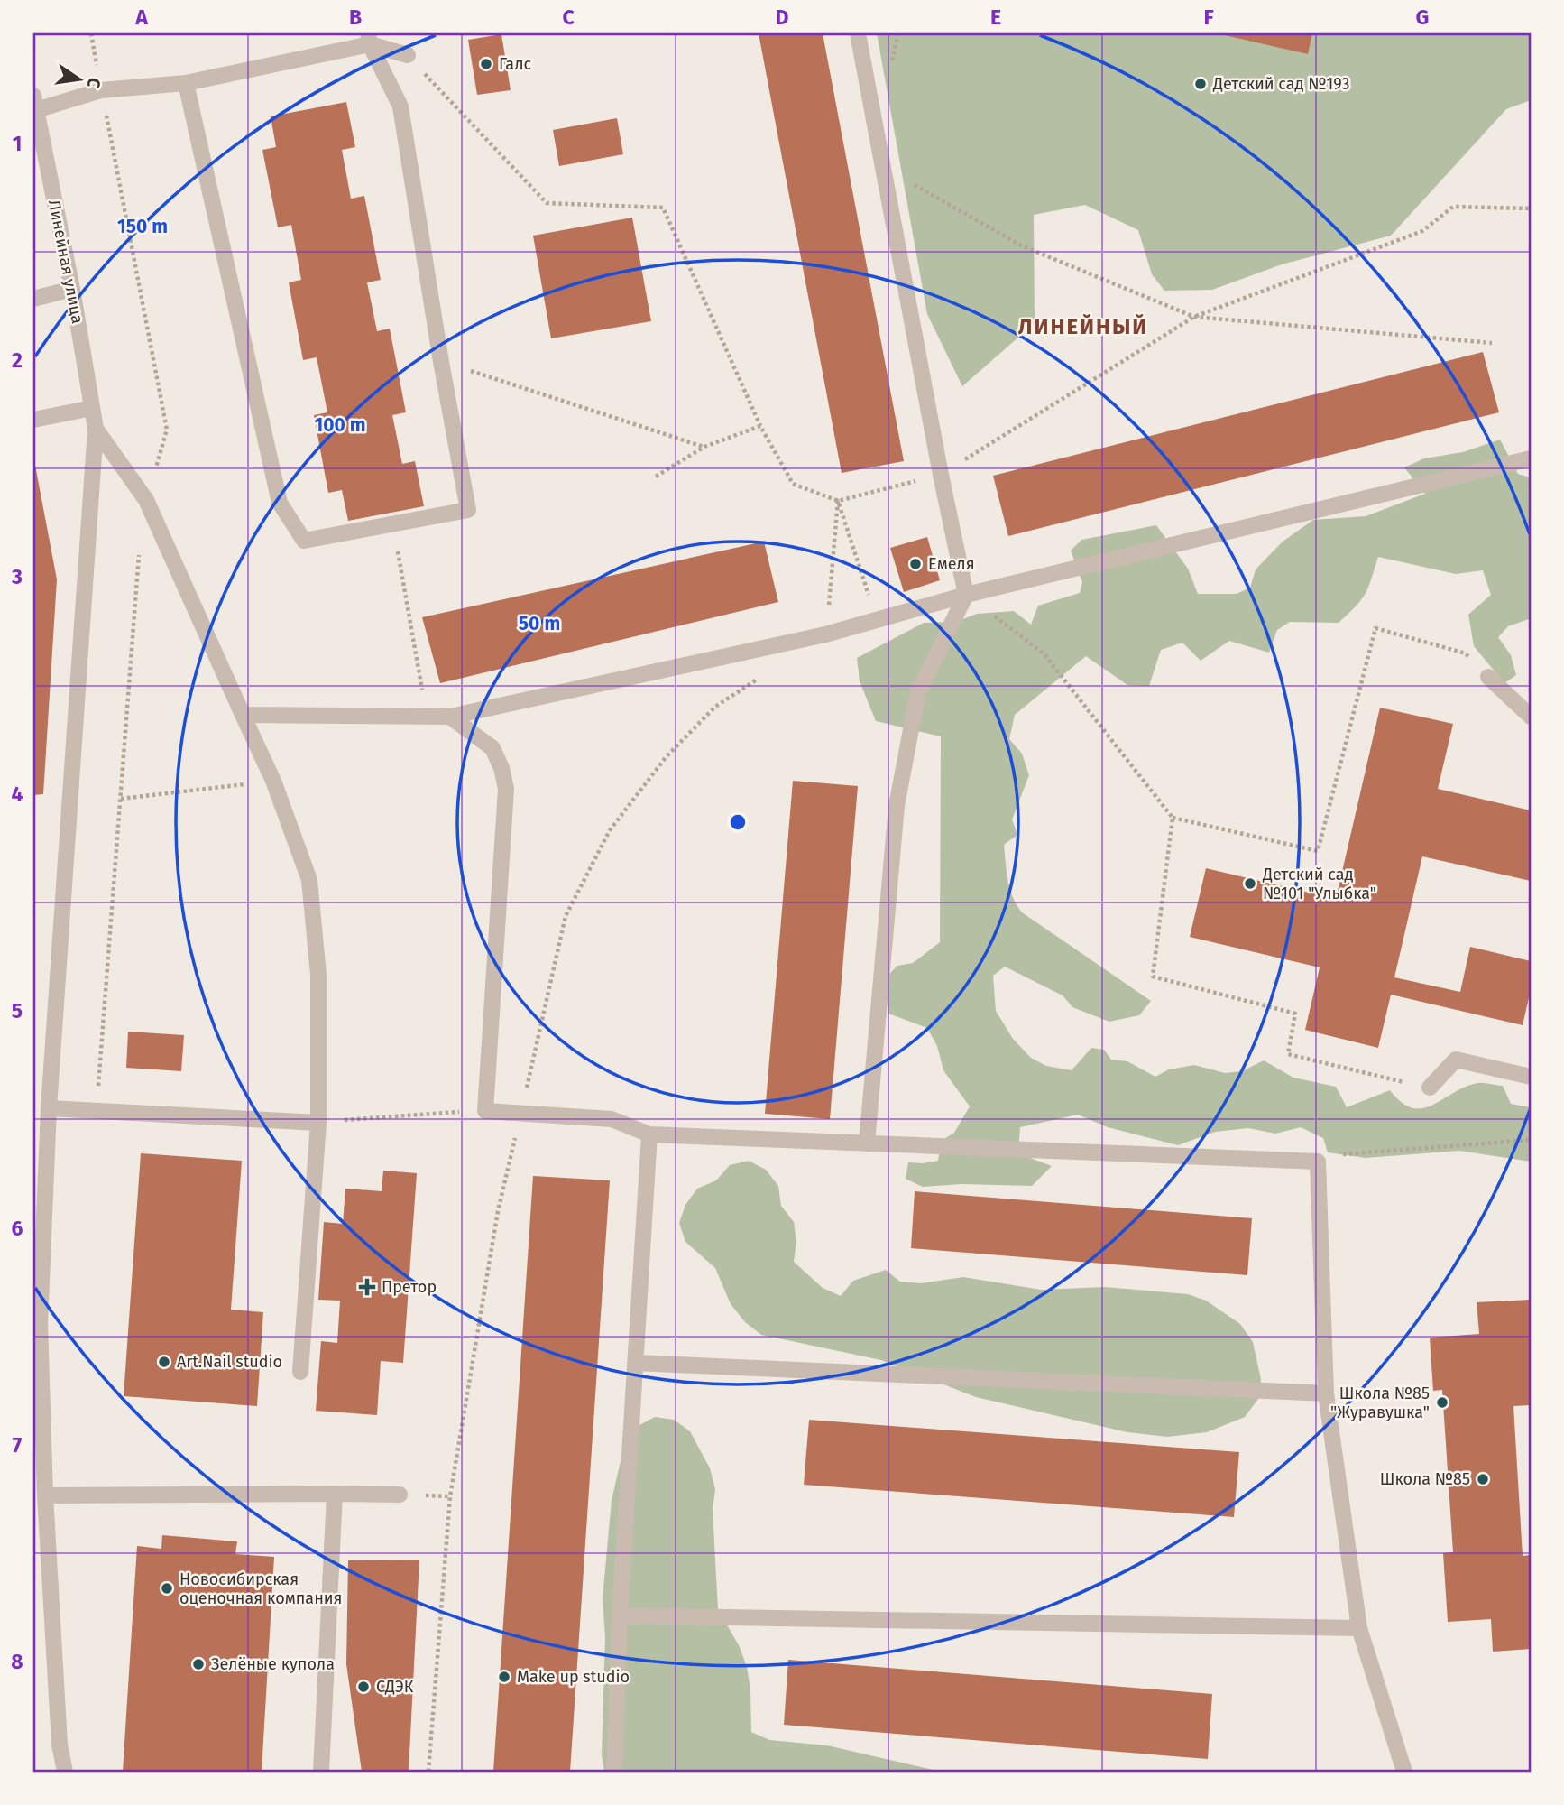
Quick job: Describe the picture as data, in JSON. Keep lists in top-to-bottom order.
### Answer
{
  "streets": {
    "street": ["Линейная улица"]
  },
  "districts": ["ЛИНЕЙНЫЙ"],
  "places": {
    "other": [
      "Галс",
      "Детский сад №193",
      "Емеля",
      "Детский сад №101 \"Улыбка\"",
      "Art.Nail studio",
      "Школа №85 \"Журавушка\"",
      "Школа №85",
      "Новосибирская оценочная компания",
      "Зелёные купола",
      "Make up studio",
      "СДЭК"
    ],
    "health": ["Претор"]
  },
  "north": "right",
  "grid": {
    "columns": [
      "A",
      "B",
      "C",
      "D",
      "E",
      "F",
      "G"
    ],
    "rows": [
      "1",
      "2",
      "3",
      "4",
      "5",
      "6",
      "7",
      "8"
    ]
  },
  "rings": ["150 m", "100 m", "50 m"]
}
